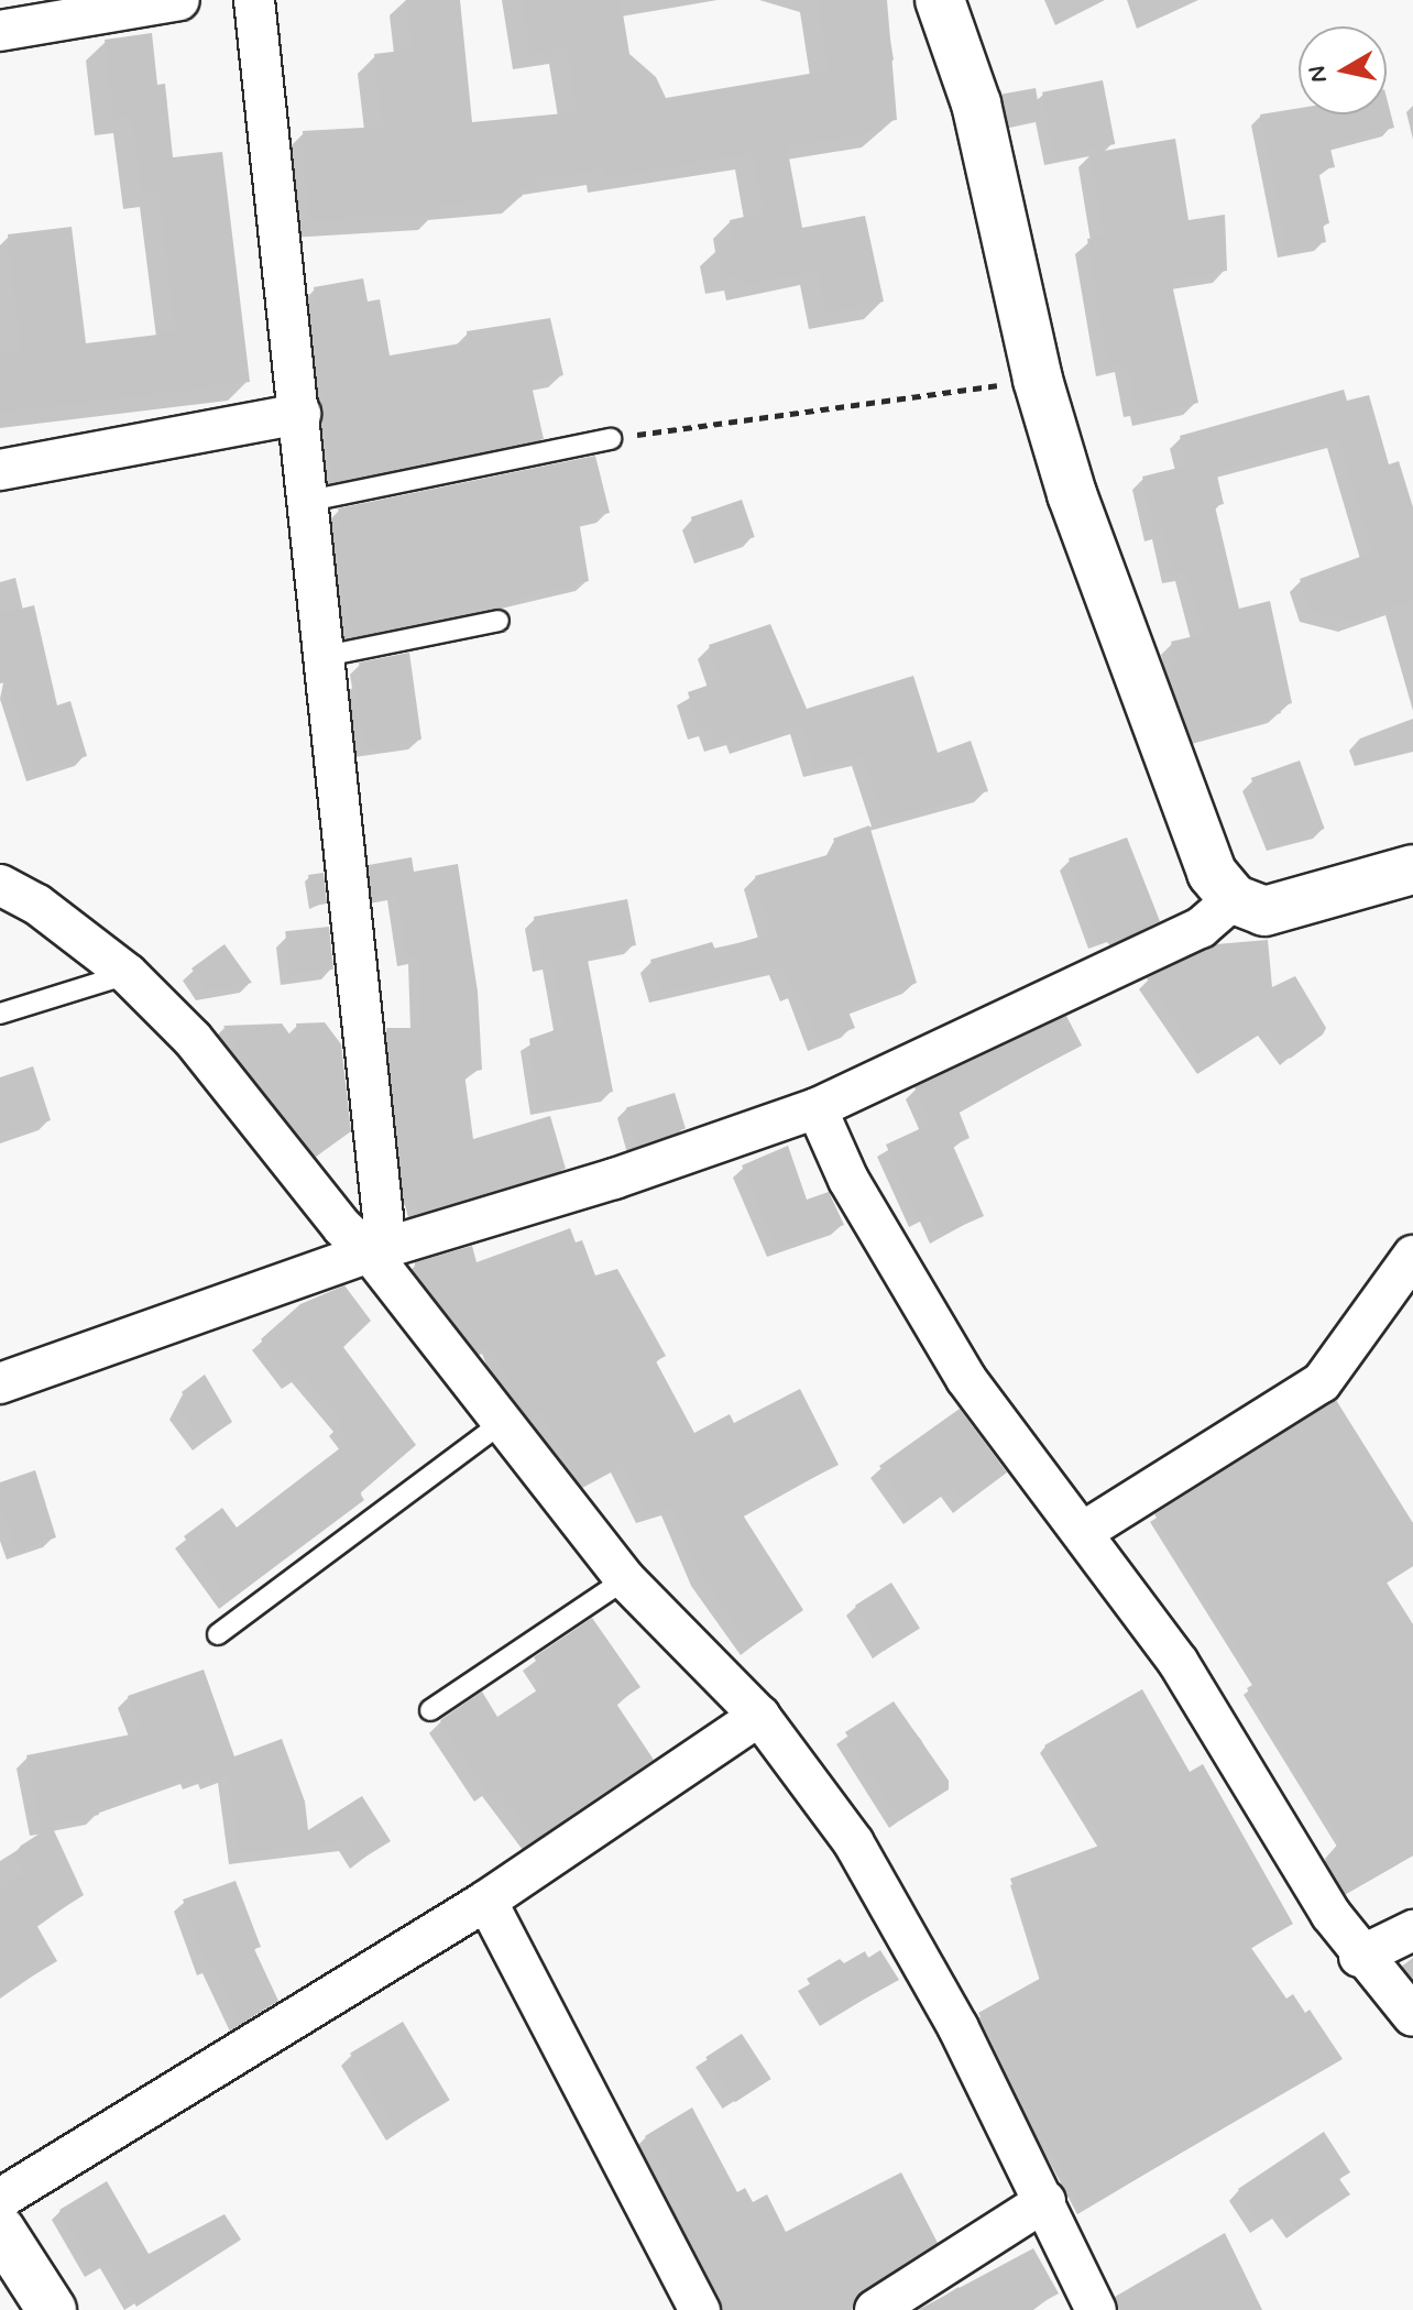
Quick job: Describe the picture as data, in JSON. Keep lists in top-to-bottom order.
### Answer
{
  "north": "left"
}
